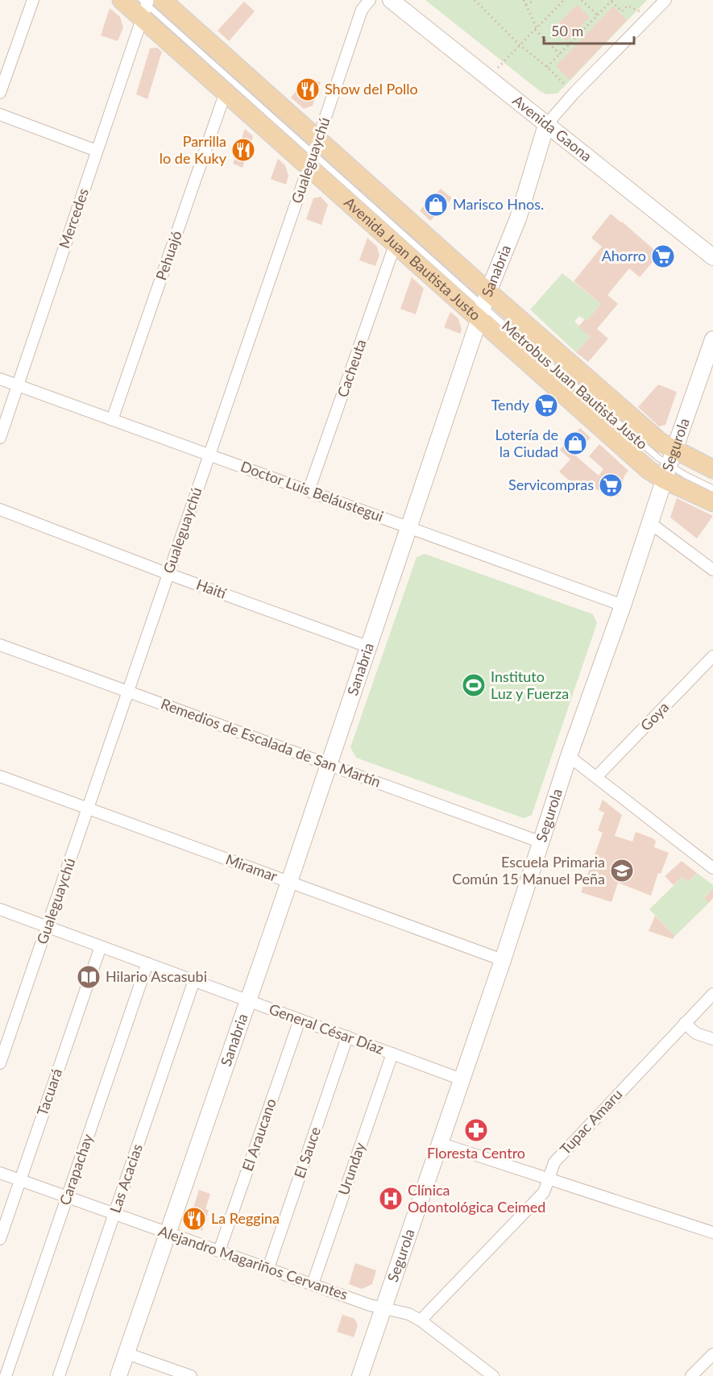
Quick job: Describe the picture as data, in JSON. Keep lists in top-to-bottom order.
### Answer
{
  "streets": {
    "main road": ["Avenida Juan Bautista Justo"],
    "street": [
      "Avenida Gaona",
      "Gualeguaychú",
      "Mercedes",
      "Pehuajó",
      "Sanabria",
      "Cacheuta",
      "Segurola",
      "Doctor Luis Beláustegui",
      "Haití",
      "Goya",
      "Remedios de Escalada de San Martín",
      "Miramar",
      "General César Díaz",
      "Tacuará",
      "Tupac Amaru",
      "El Araucano",
      "El Sauce",
      "Urunday",
      "Carapachay",
      "Las Acacias",
      "Alejandro Magariños Cervantes"
    ]
  },
  "crossings": [
    ["Avenida Gaona", "Sanabria"],
    ["Gualeguaychú", "Avenida Juan Bautista Justo"],
    ["Gualeguaychú", "Doctor Luis Beláustegui"],
    ["Gualeguaychú", "Haití"],
    ["Gualeguaychú", "Remedios de Escalada de San Martín"],
    ["Gualeguaychú", "Miramar"],
    ["Gualeguaychú", "General César Díaz"],
    ["Mercedes", "Avenida Juan Bautista Justo"],
    ["Mercedes", "Doctor Luis Beláustegui"],
    ["Pehuajó", "Avenida Juan Bautista Justo"],
    ["Pehuajó", "Doctor Luis Beláustegui"],
    ["Avenida Juan Bautista Justo", "Sanabria"],
    ["Avenida Juan Bautista Justo", "Cacheuta"],
    ["Avenida Juan Bautista Justo", "Segurola"],
    ["Sanabria", "Doctor Luis Beláustegui"],
    ["Sanabria", "Haití"],
    ["Sanabria", "Remedios de Escalada de San Martín"],
    ["Sanabria", "Miramar"],
    ["Sanabria", "General César Díaz"],
    ["Sanabria", "Alejandro Magariños Cervantes"],
    ["Cacheuta", "Doctor Luis Beláustegui"],
    ["Segurola", "Doctor Luis Beláustegui"],
    ["Segurola", "Remedios de Escalada de San Martín"],
    ["Segurola", "Miramar"],
    ["Segurola", "General César Díaz"],
    ["Segurola", "Alejandro Magariños Cervantes"],
    ["General César Díaz", "Tacuará"],
    ["General César Díaz", "El Araucano"],
    ["General César Díaz", "El Sauce"],
    ["General César Díaz", "Urunday"],
    ["General César Díaz", "Carapachay"],
    ["General César Díaz", "Las Acacias"],
    ["Tacuará", "Alejandro Magariños Cervantes"],
    ["Tupac Amaru", "Alejandro Magariños Cervantes"],
    ["El Araucano", "Alejandro Magariños Cervantes"],
    ["El Sauce", "Alejandro Magariños Cervantes"],
    ["Urunday", "Alejandro Magariños Cervantes"],
    ["Carapachay", "Alejandro Magariños Cervantes"],
    ["Las Acacias", "Alejandro Magariños Cervantes"]
  ],
  "places": {
    "restaurant": ["Show del Pollo", "Parrilla lo de Kuky", "La Reggina"],
    "shop": ["Marisco Hnos.", "Lotería de la Ciudad"],
    "supermarket": ["Ahorro", "Tendy", "Servicompras"],
    "sports": ["Instituto Luz y Fuerza"],
    "school or university": ["Escuela Primaria Común 15 Manuel Peña"],
    "library": ["Hilario Ascasubi"],
    "pharmacy": ["Floresta Centro"],
    "hospital": ["Clínica Odontológica Ceimed"]
  },
  "scale_bar": "50 m"
}
